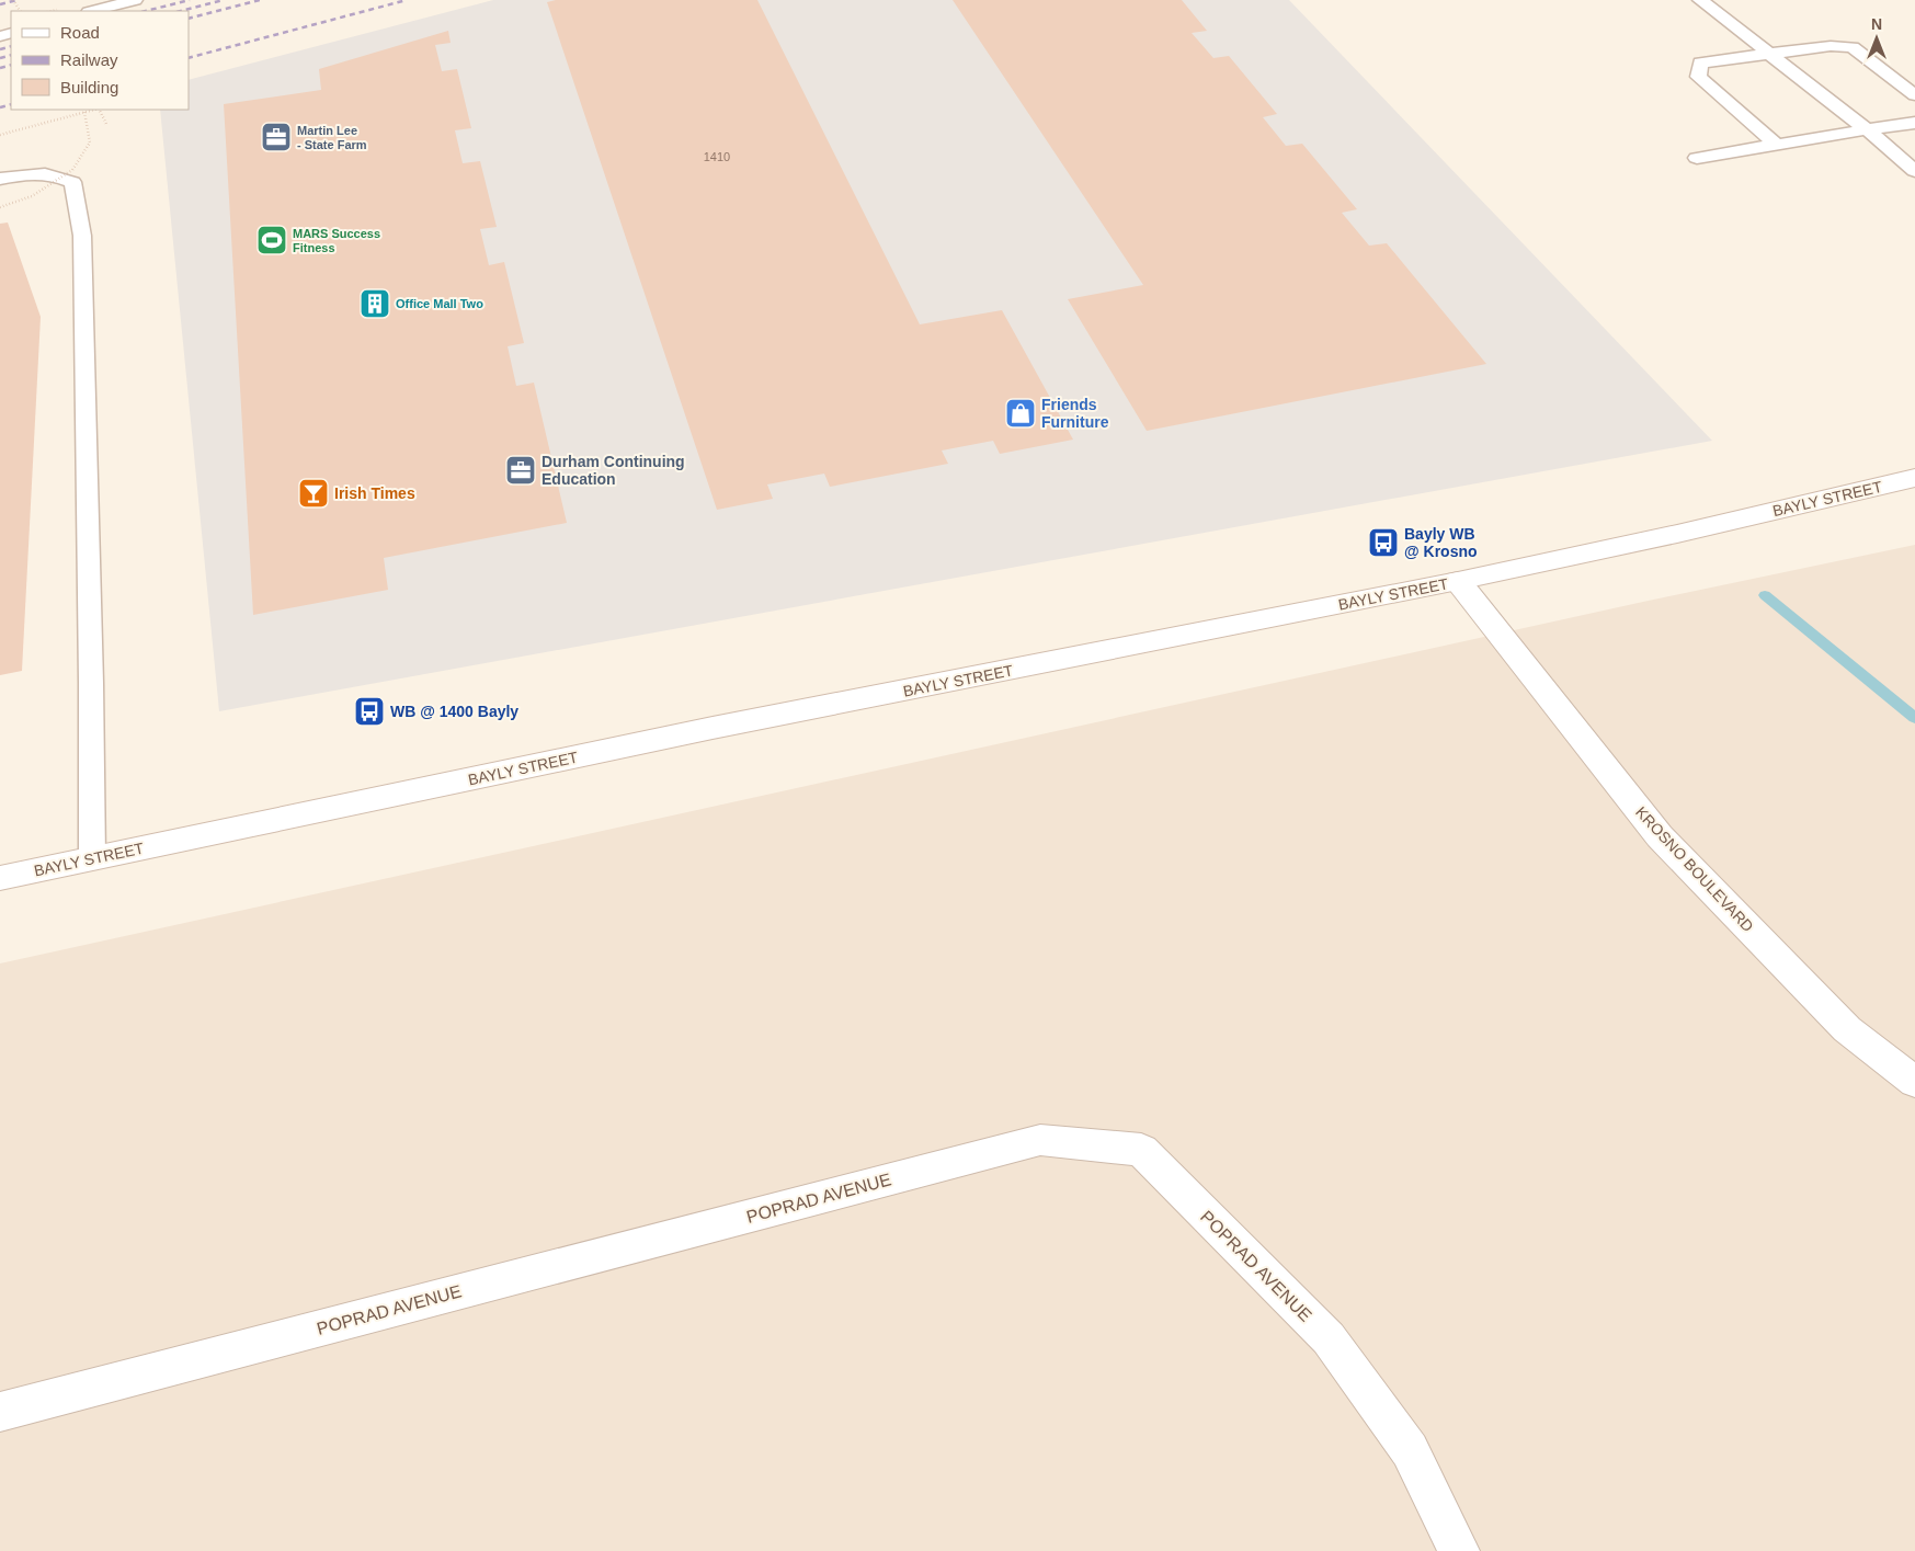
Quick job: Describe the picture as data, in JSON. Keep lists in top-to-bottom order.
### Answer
{
  "streets": {
    "main road": ["BAYLY STREET", "KROSNO BOULEVARD", "POPRAD AVENUE"]
  },
  "crossings": [
    ["BAYLY STREET", "KROSNO BOULEVARD"]
  ],
  "places": {
    "office": ["Martin Lee - State Farm", "Durham Continuing Education"],
    "sports": ["MARS Success Fitness"],
    "building": ["Office Mall Two"],
    "shop": ["Friends Furniture"],
    "bar": ["Irish Times"],
    "bus stop": ["Bayly WB @ Krosno", "WB @ 1400 Bayly"]
  },
  "house_numbers": ["1410"],
  "legend": ["Road", "Railway", "Building"],
  "north": "top"
}
